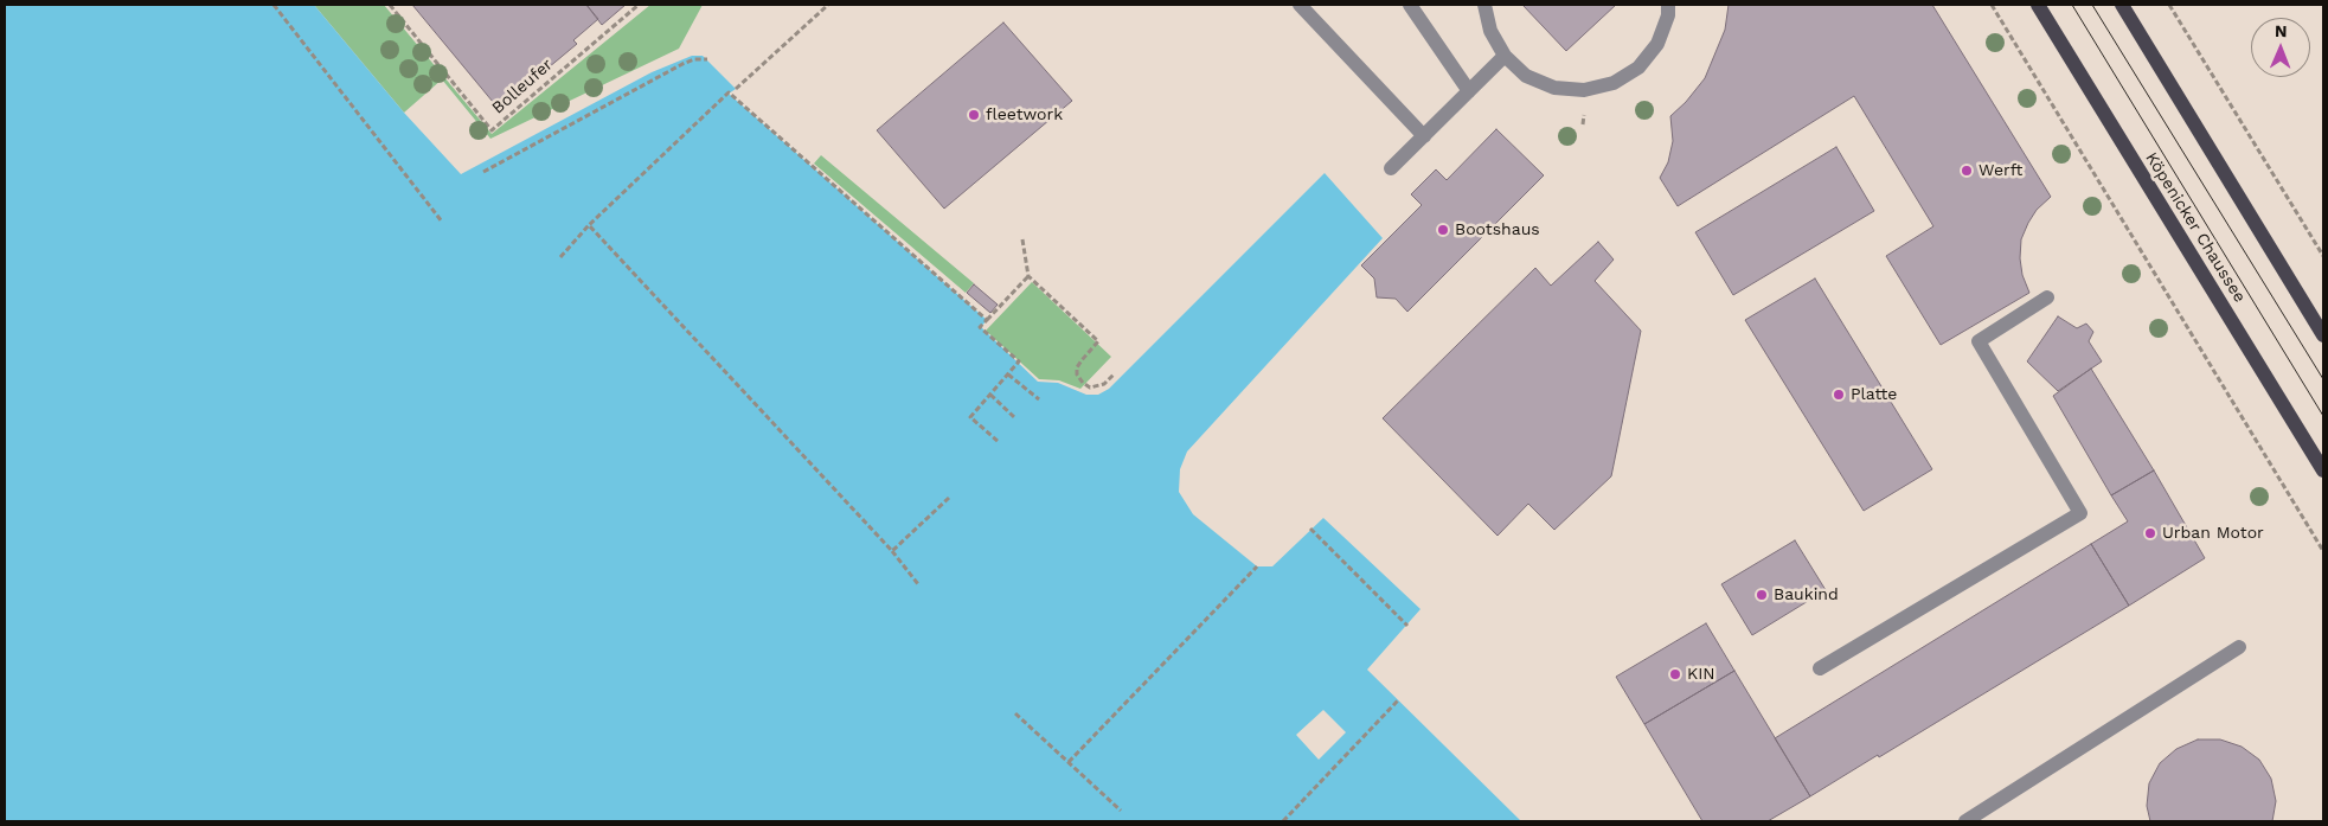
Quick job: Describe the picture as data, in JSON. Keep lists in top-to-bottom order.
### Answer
{
  "streets": {
    "main road": ["Köpenicker Chaussee"],
    "path": ["Bolleufer"]
  },
  "places": [
    "fleetwork",
    "Werft",
    "Bootshaus",
    "Platte",
    "Urban Motor",
    "Baukind",
    "KIN"
  ],
  "north": "top"
}
